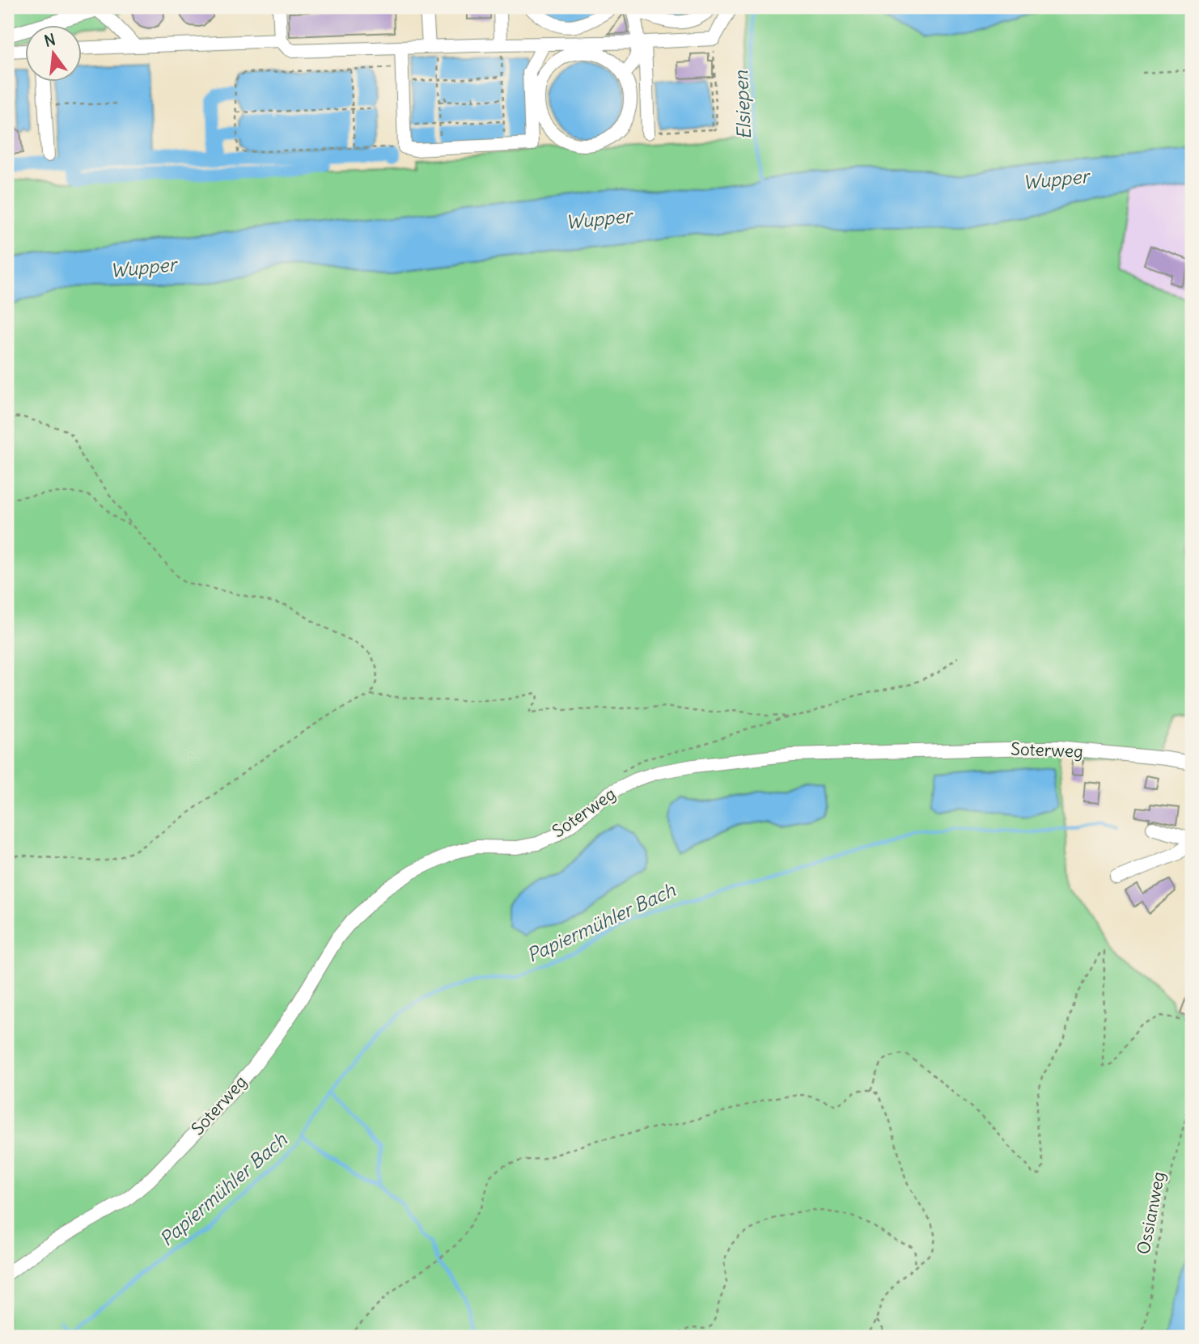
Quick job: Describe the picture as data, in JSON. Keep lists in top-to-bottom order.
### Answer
{
  "streets": {
    "street": ["Soterweg"],
    "path": ["Ossianweg"]
  },
  "water": ["Elsiepen", "Wupper", "Papiermühler Bach"],
  "north": "top"
}
